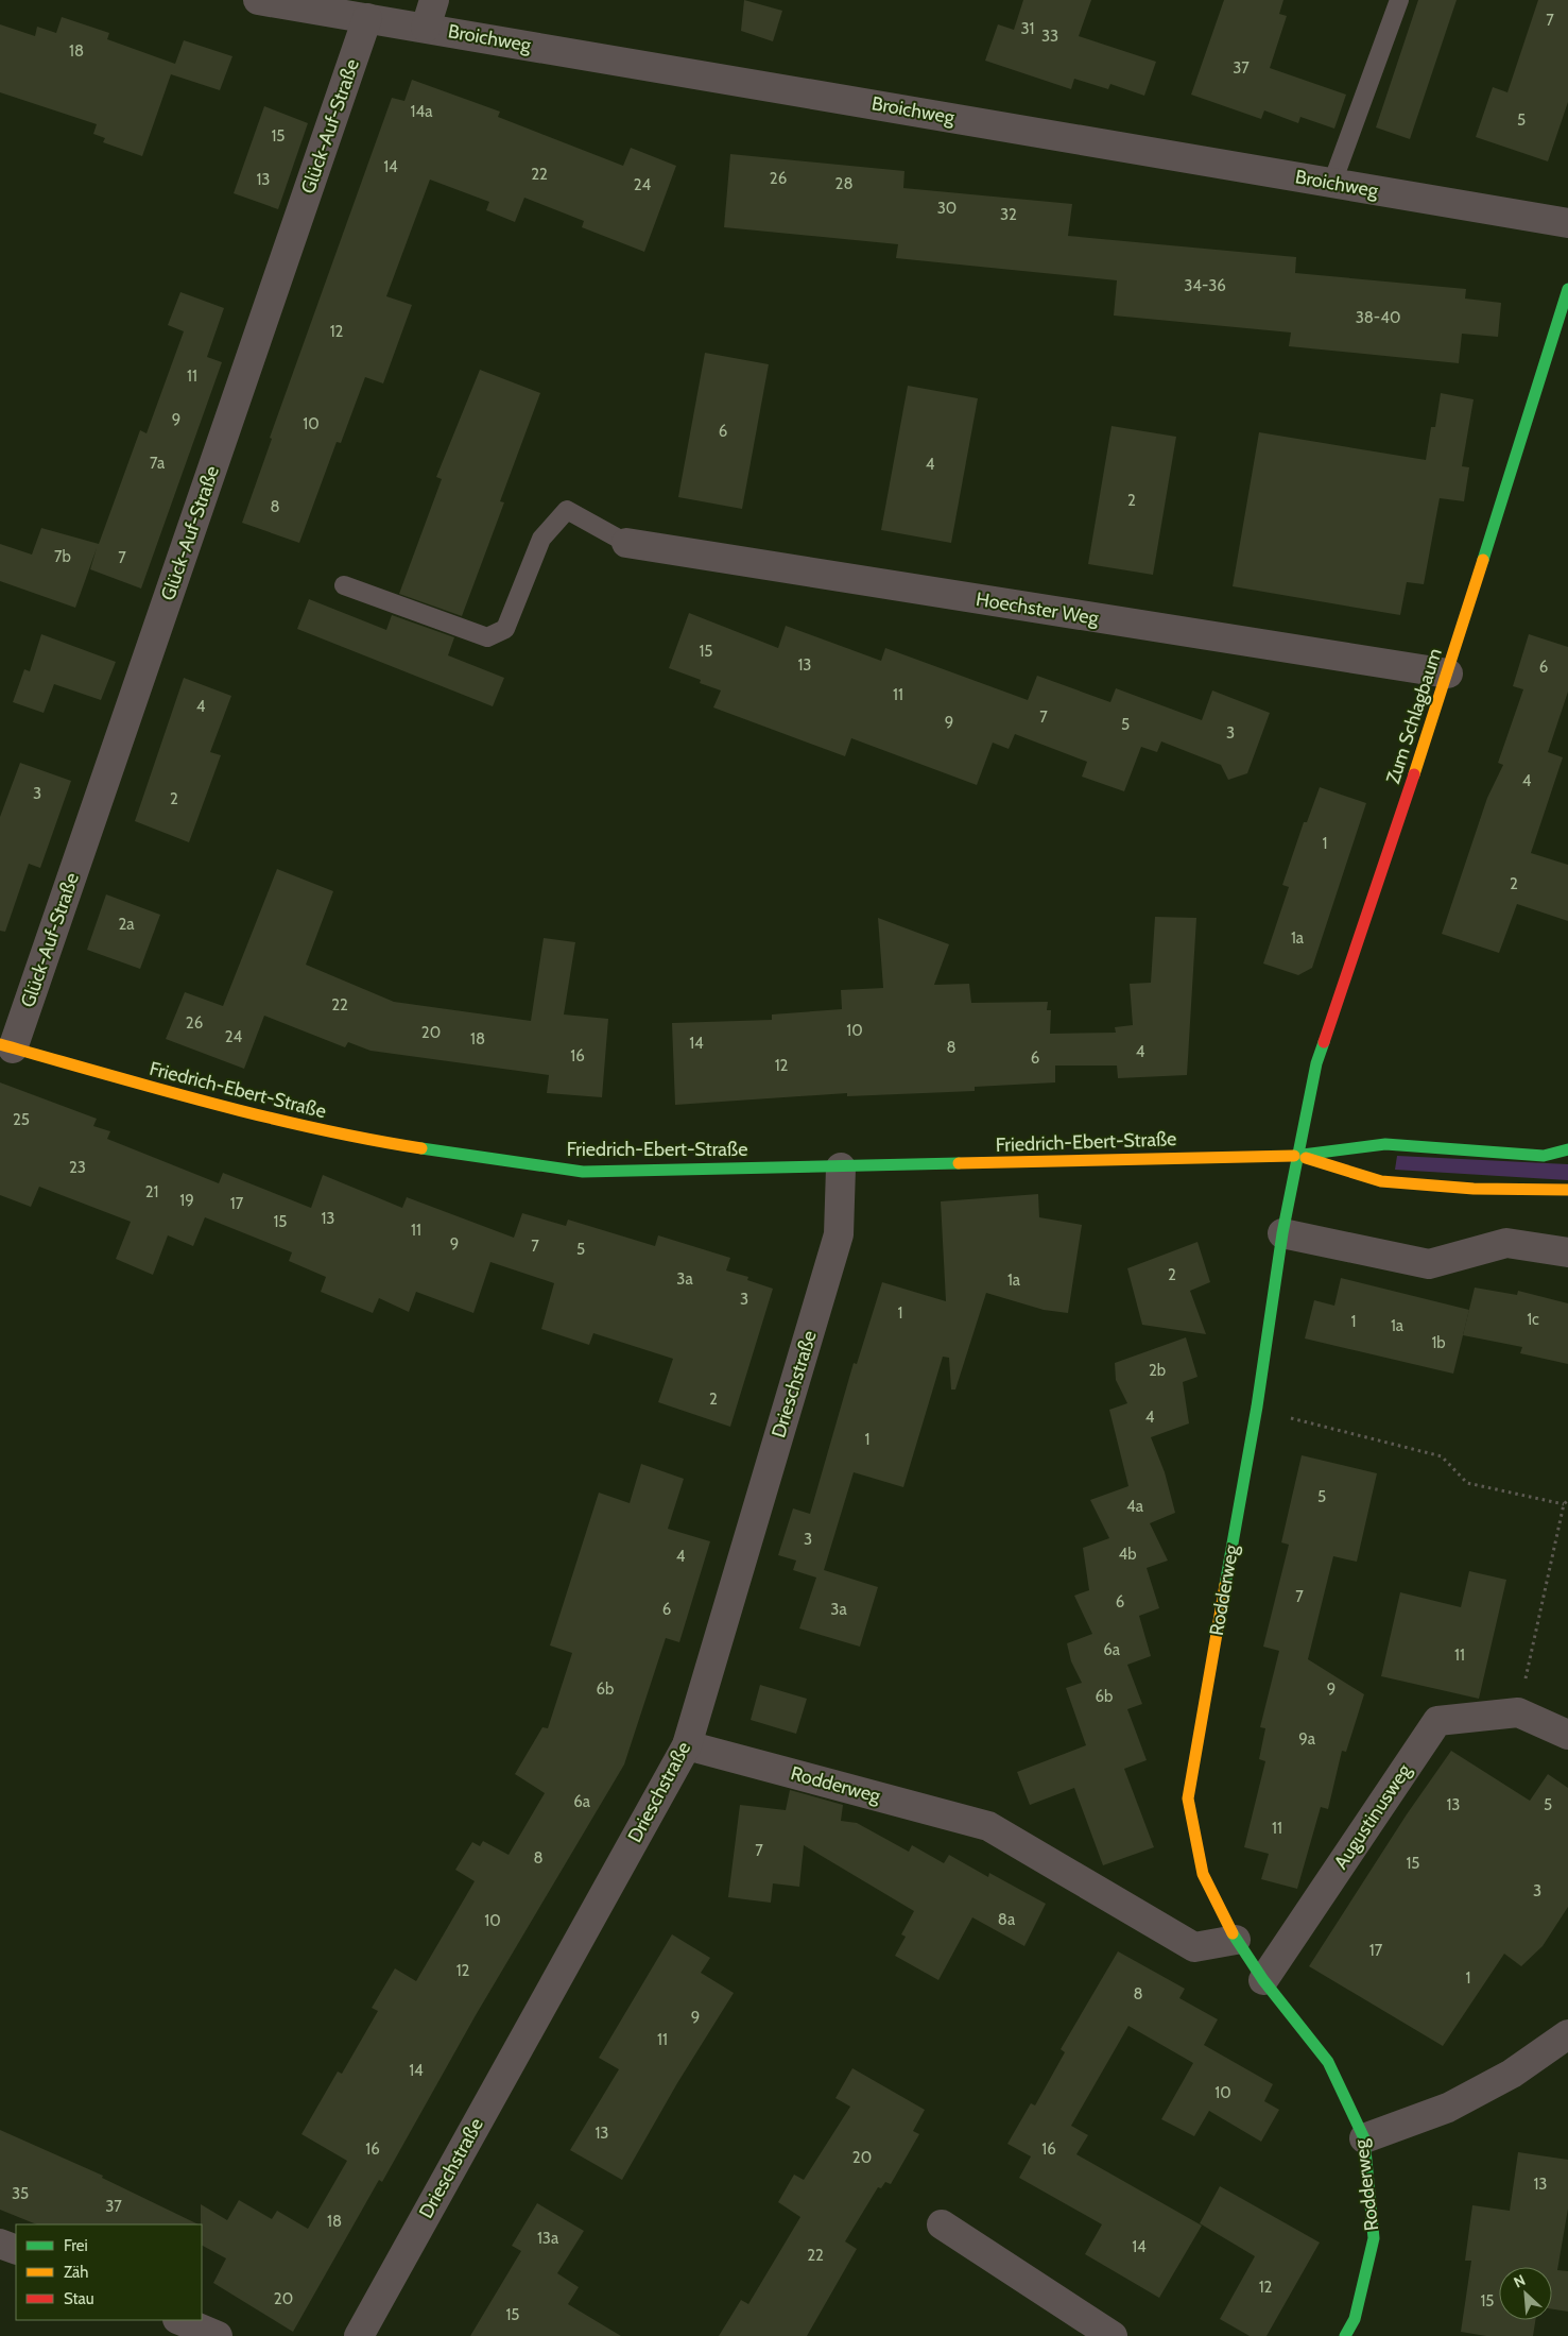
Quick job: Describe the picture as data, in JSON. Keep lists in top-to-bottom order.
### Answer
{
  "streets": {
    "street": [
      "Broichweg",
      "Glück-Auf-Straße",
      "Hoechster Weg",
      "Zum Schlagbaum",
      "Friedrich-Ebert-Straße",
      "Drieschstraße",
      "Rodderweg",
      "Augustinusweg"
    ]
  },
  "crossings": [
    ["Broichweg", "Glück-Auf-Straße"],
    ["Glück-Auf-Straße", "Friedrich-Ebert-Straße"],
    ["Hoechster Weg", "Zum Schlagbaum"],
    ["Zum Schlagbaum", "Friedrich-Ebert-Straße"],
    ["Zum Schlagbaum", "Rodderweg"],
    ["Friedrich-Ebert-Straße", "Drieschstraße"],
    ["Friedrich-Ebert-Straße", "Rodderweg"],
    ["Drieschstraße", "Rodderweg"],
    ["Rodderweg", "Augustinusweg"]
  ],
  "house_numbers": [
    "7",
    "31",
    "33",
    "18",
    "37",
    "14a",
    "5",
    "15",
    "14",
    "22",
    "26",
    "13",
    "28",
    "24",
    "30",
    "32",
    "34-36",
    "38-40",
    "12",
    "11",
    "9",
    "10",
    "6",
    "7a",
    "4",
    "2",
    "8",
    "7b",
    "7",
    "15",
    "13",
    "6",
    "11",
    "4",
    "7",
    "9",
    "5",
    "3",
    "4",
    "3",
    "2",
    "1",
    "2",
    "2a",
    "1a",
    "22",
    "26",
    "10",
    "20",
    "24",
    "18",
    "14",
    "8",
    "4",
    "16",
    "6",
    "12",
    "25",
    "23",
    "21",
    "19",
    "17",
    "13",
    "15",
    "11",
    "9",
    "7",
    "5",
    "2",
    "3a",
    "1a",
    "3",
    "1",
    "1c",
    "1",
    "1a",
    "1b",
    "2b",
    "2",
    "4",
    "1",
    "5",
    "4a",
    "3",
    "4b",
    "4",
    "7",
    "6",
    "6",
    "3a",
    "6a",
    "11",
    "6b",
    "9",
    "6b",
    "9a",
    "6a",
    "13",
    "5",
    "11",
    "7",
    "8",
    "15",
    "3",
    "8a",
    "10",
    "17",
    "12",
    "1",
    "8",
    "9",
    "11",
    "14",
    "10",
    "13",
    "16",
    "16",
    "20",
    "13",
    "35",
    "37",
    "18",
    "13a",
    "14",
    "22",
    "12",
    "20",
    "15",
    "15"
  ],
  "legend": ["Frei", "Zäh", "Stau"],
  "north": "top left"
}
